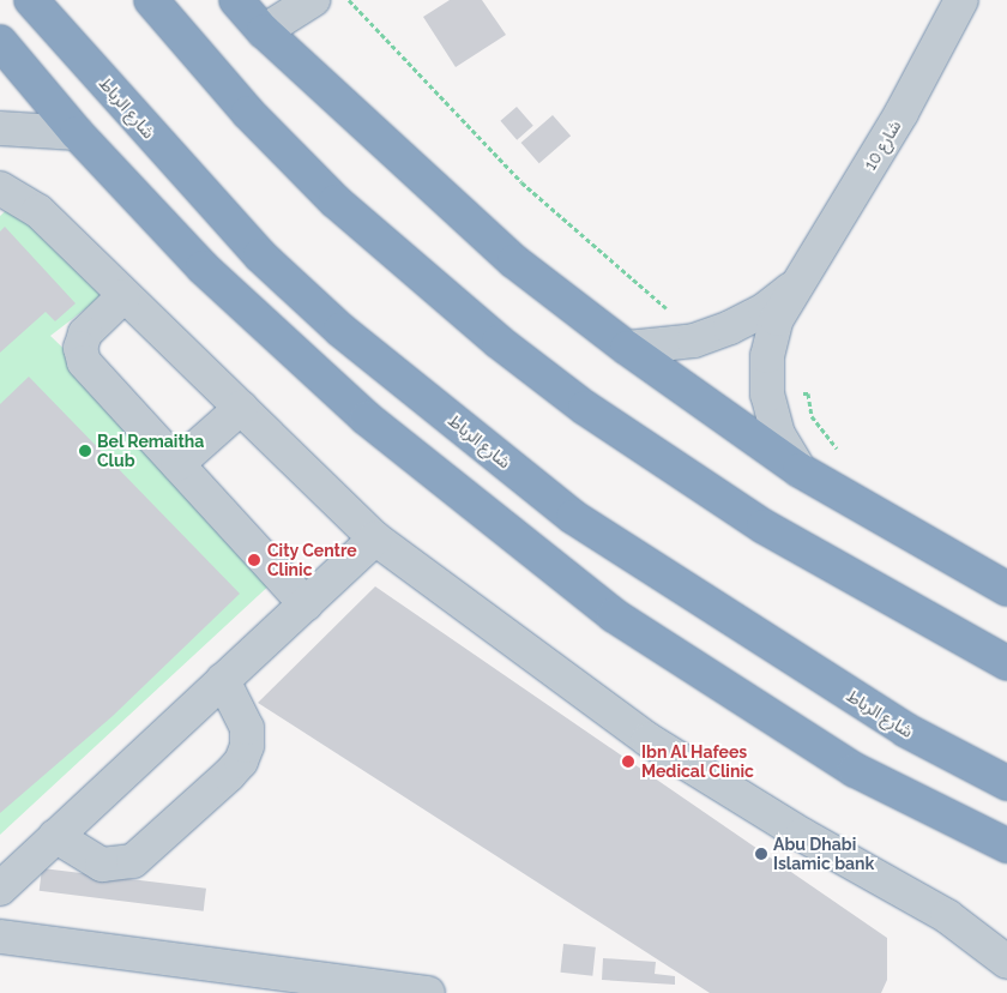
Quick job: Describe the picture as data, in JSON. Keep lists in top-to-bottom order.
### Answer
{
  "streets": {
    "highway": ["شارع الرباط"],
    "street": ["شارع 10"]
  },
  "places": [
    "Bel Remaitha Club",
    "City Centre Clinic",
    "Ibn Al Hafees Medical Clinic",
    "Abu Dhabi Islamic bank"
  ]
}
